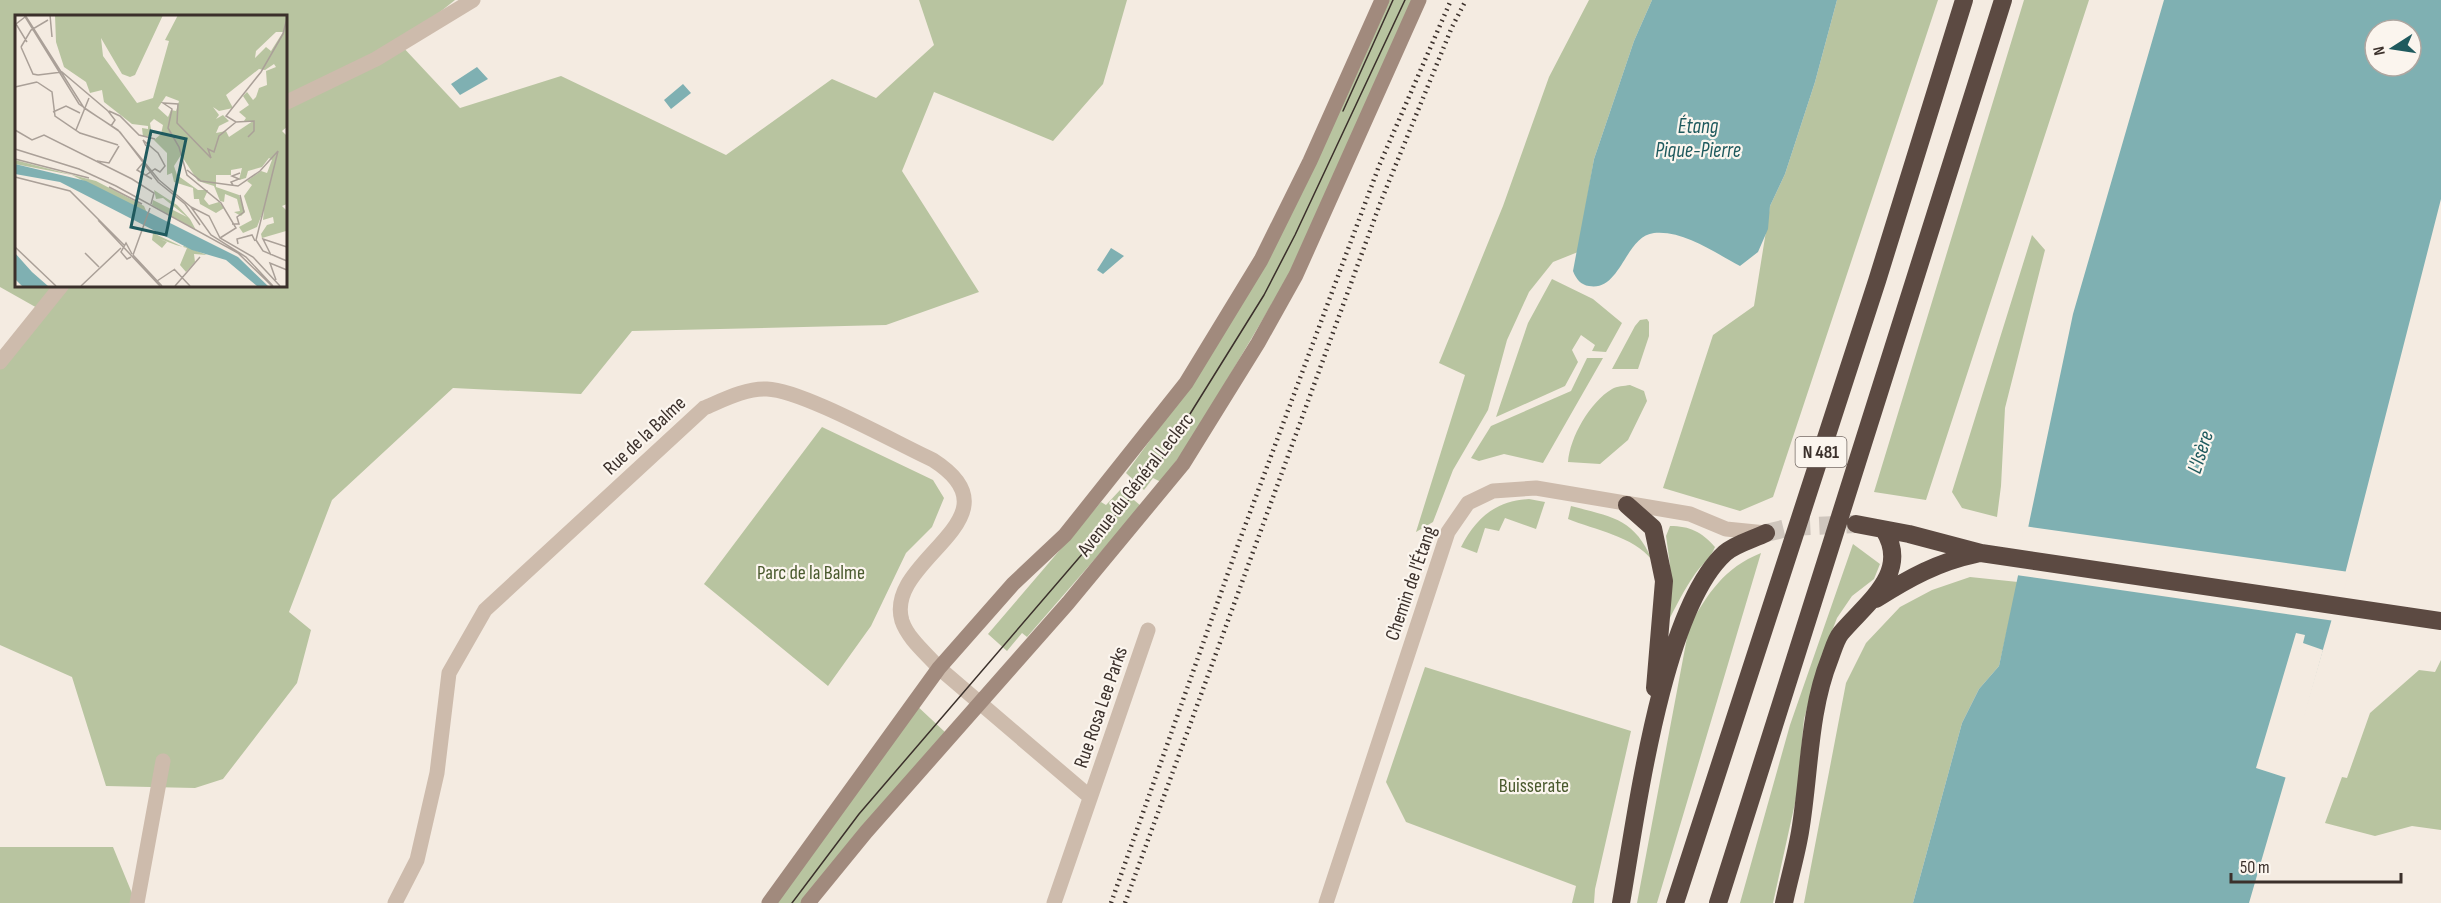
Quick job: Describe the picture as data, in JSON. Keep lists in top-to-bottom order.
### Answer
{
  "streets": {
    "highway": ["N 481"],
    "main road": ["Avenue du Général Leclerc"],
    "street": ["Rue de la Balme", "Chemin de l'Étang", "Rue Rosa Lee Parks"]
  },
  "crossings": [
    ["Rue de la Balme", "Avenue du Général Leclerc"],
    ["Rue de la Balme", "Rue Rosa Lee Parks"],
    ["Avenue du Général Leclerc", "Rue Rosa Lee Parks"]
  ],
  "water": ["Étang Pique-Pierre", "L'Isère"],
  "parks": ["Parc de la Balme", "Buisserate"],
  "scale_bar": "50 m",
  "north": "left"
}
